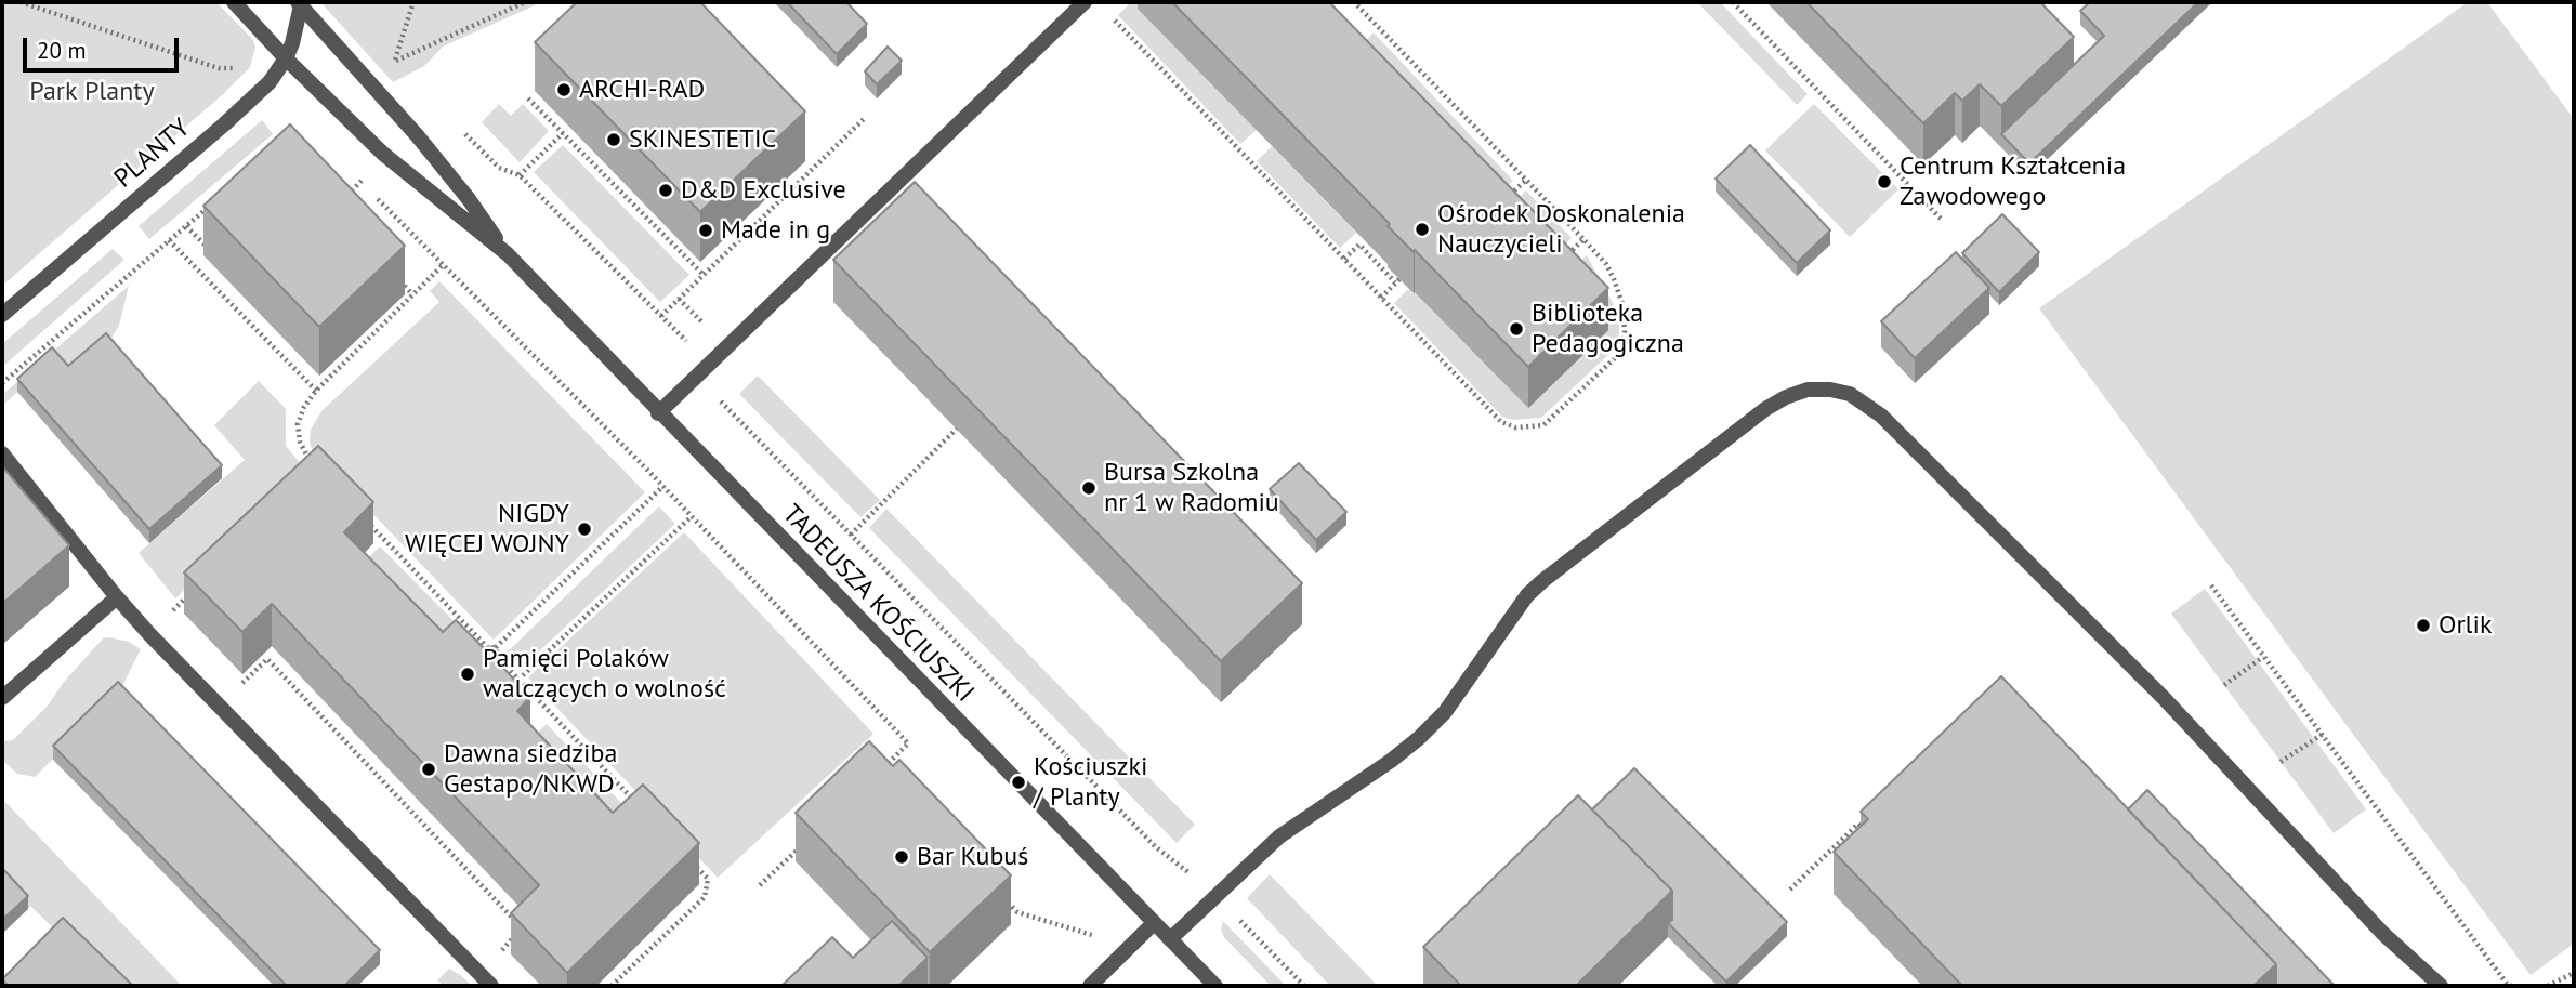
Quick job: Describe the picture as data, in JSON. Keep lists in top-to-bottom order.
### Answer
{
  "streets": {
    "street": ["PLANTY", "TADEUSZA KOŚCIUSZKI"]
  },
  "crossings": [
    ["PLANTY", "TADEUSZA KOŚCIUSZKI"]
  ],
  "parks": ["Park Planty"],
  "places": [
    "ARCHI-RAD",
    "SKINESTETIC",
    "Centrum Kształcenia Zawodowego",
    "D&D Exclusive",
    "Ośrodek Doskonalenia Nauczycieli",
    "Made in g",
    "Biblioteka Pedagogiczna",
    "Bursa Szkolna nr 1 w Radomiu",
    "NIGDY WIĘCEJ WOJNY",
    "Orlik",
    "Pamięci Polaków walczących o wolność",
    "Dawna siedziba Gestapo/NKWD",
    "Kościuszki / Planty",
    "Bar Kubuś"
  ],
  "scale_bar": "20 m"
}
